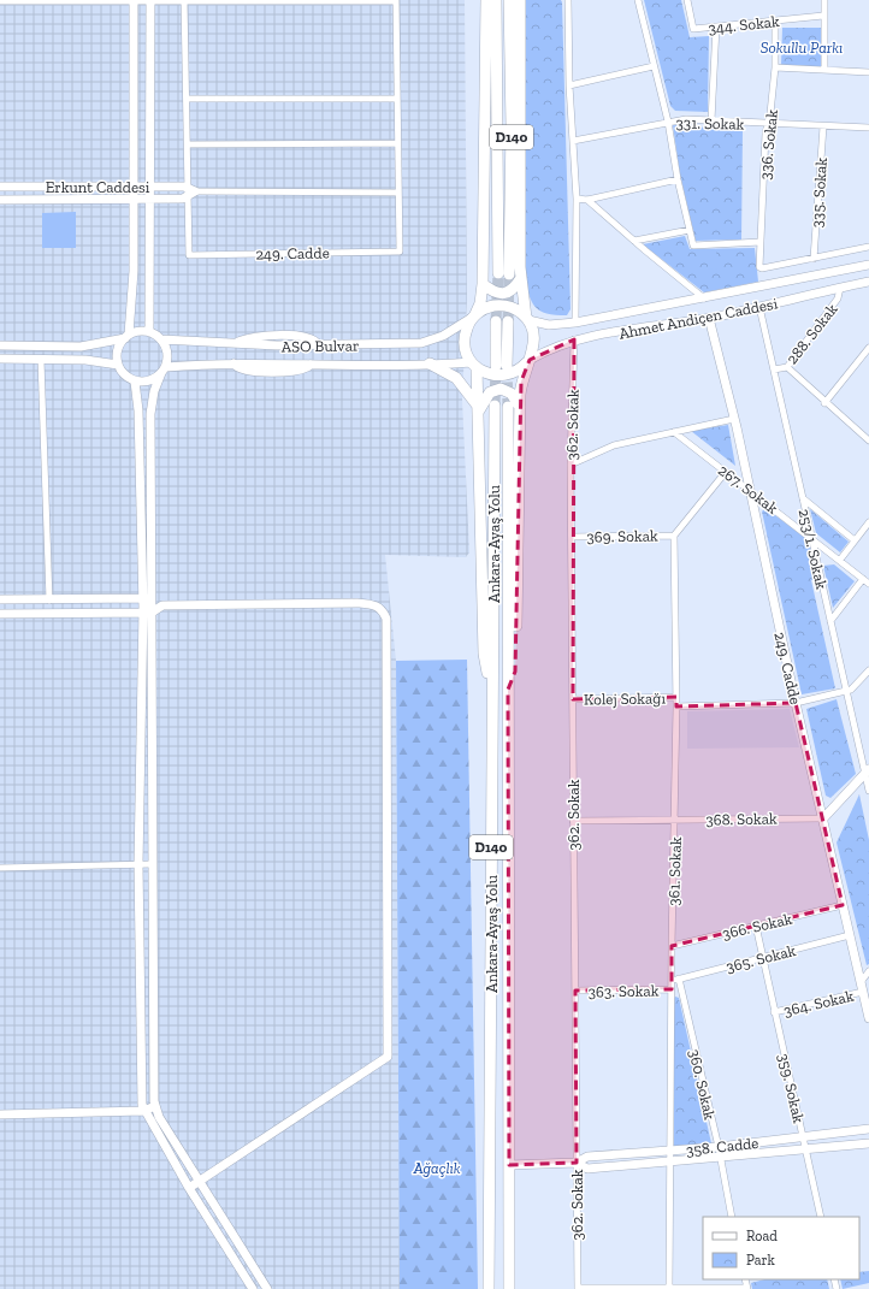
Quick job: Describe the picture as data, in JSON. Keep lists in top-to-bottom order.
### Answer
{
  "streets": {
    "highway": ["D140", "Ankara-Ayaş Yolu"],
    "street": [
      "344. Sokak",
      "331. Sokak",
      "336. Sokak",
      "Erkunt Caddesi",
      "335. Sokak",
      "249. Cadde",
      "Ahmet Andiçen Caddesi",
      "288. Sokak",
      "ASO Bulvar",
      "362. Sokak",
      "267. Sokak",
      "369. Sokak",
      "253/1. Sokak",
      "Kolej Sokağı",
      "368. Sokak",
      "361. Sokak",
      "366. Sokak",
      "365. Sokak",
      "363. Sokak",
      "364. Sokak",
      "360. Sokak",
      "359. Sokak",
      "358. Cadde"
    ]
  },
  "crossings": [
    ["344. Sokak", "336. Sokak"],
    ["331. Sokak", "336. Sokak"],
    ["331. Sokak", "335. Sokak"],
    ["336. Sokak", "335. Sokak"],
    ["Erkunt Caddesi", "249. Cadde"],
    ["249. Cadde", "Ahmet Andiçen Caddesi"],
    ["249. Cadde", "267. Sokak"],
    ["249. Cadde", "Kolej Sokağı"],
    ["249. Cadde", "368. Sokak"],
    ["249. Cadde", "366. Sokak"],
    ["249. Cadde", "365. Sokak"],
    ["249. Cadde", "364. Sokak"],
    ["Ahmet Andiçen Caddesi", "288. Sokak"],
    ["Ahmet Andiçen Caddesi", "ASO Bulvar"],
    ["Ahmet Andiçen Caddesi", "362. Sokak"],
    ["Ahmet Andiçen Caddesi", "253/1. Sokak"],
    ["288. Sokak", "253/1. Sokak"],
    ["362. Sokak", "369. Sokak"],
    ["362. Sokak", "Kolej Sokağı"],
    ["362. Sokak", "368. Sokak"],
    ["362. Sokak", "363. Sokak"],
    ["362. Sokak", "358. Cadde"],
    ["267. Sokak", "253/1. Sokak"],
    ["369. Sokak", "361. Sokak"],
    ["Ankara-Ayaş Yolu", "358. Cadde"],
    ["253/1. Sokak", "Kolej Sokağı"],
    ["Kolej Sokağı", "361. Sokak"],
    ["368. Sokak", "361. Sokak"],
    ["361. Sokak", "366. Sokak"],
    ["361. Sokak", "365. Sokak"],
    ["361. Sokak", "363. Sokak"],
    ["361. Sokak", "358. Cadde"],
    ["366. Sokak", "359. Sokak"],
    ["365. Sokak", "360. Sokak"],
    ["365. Sokak", "359. Sokak"],
    ["364. Sokak", "359. Sokak"],
    ["360. Sokak", "358. Cadde"],
    ["359. Sokak", "358. Cadde"]
  ],
  "parks": ["Sokullu Parkı", "Ağaçlık"],
  "legend": ["Road", "Park"]
}
